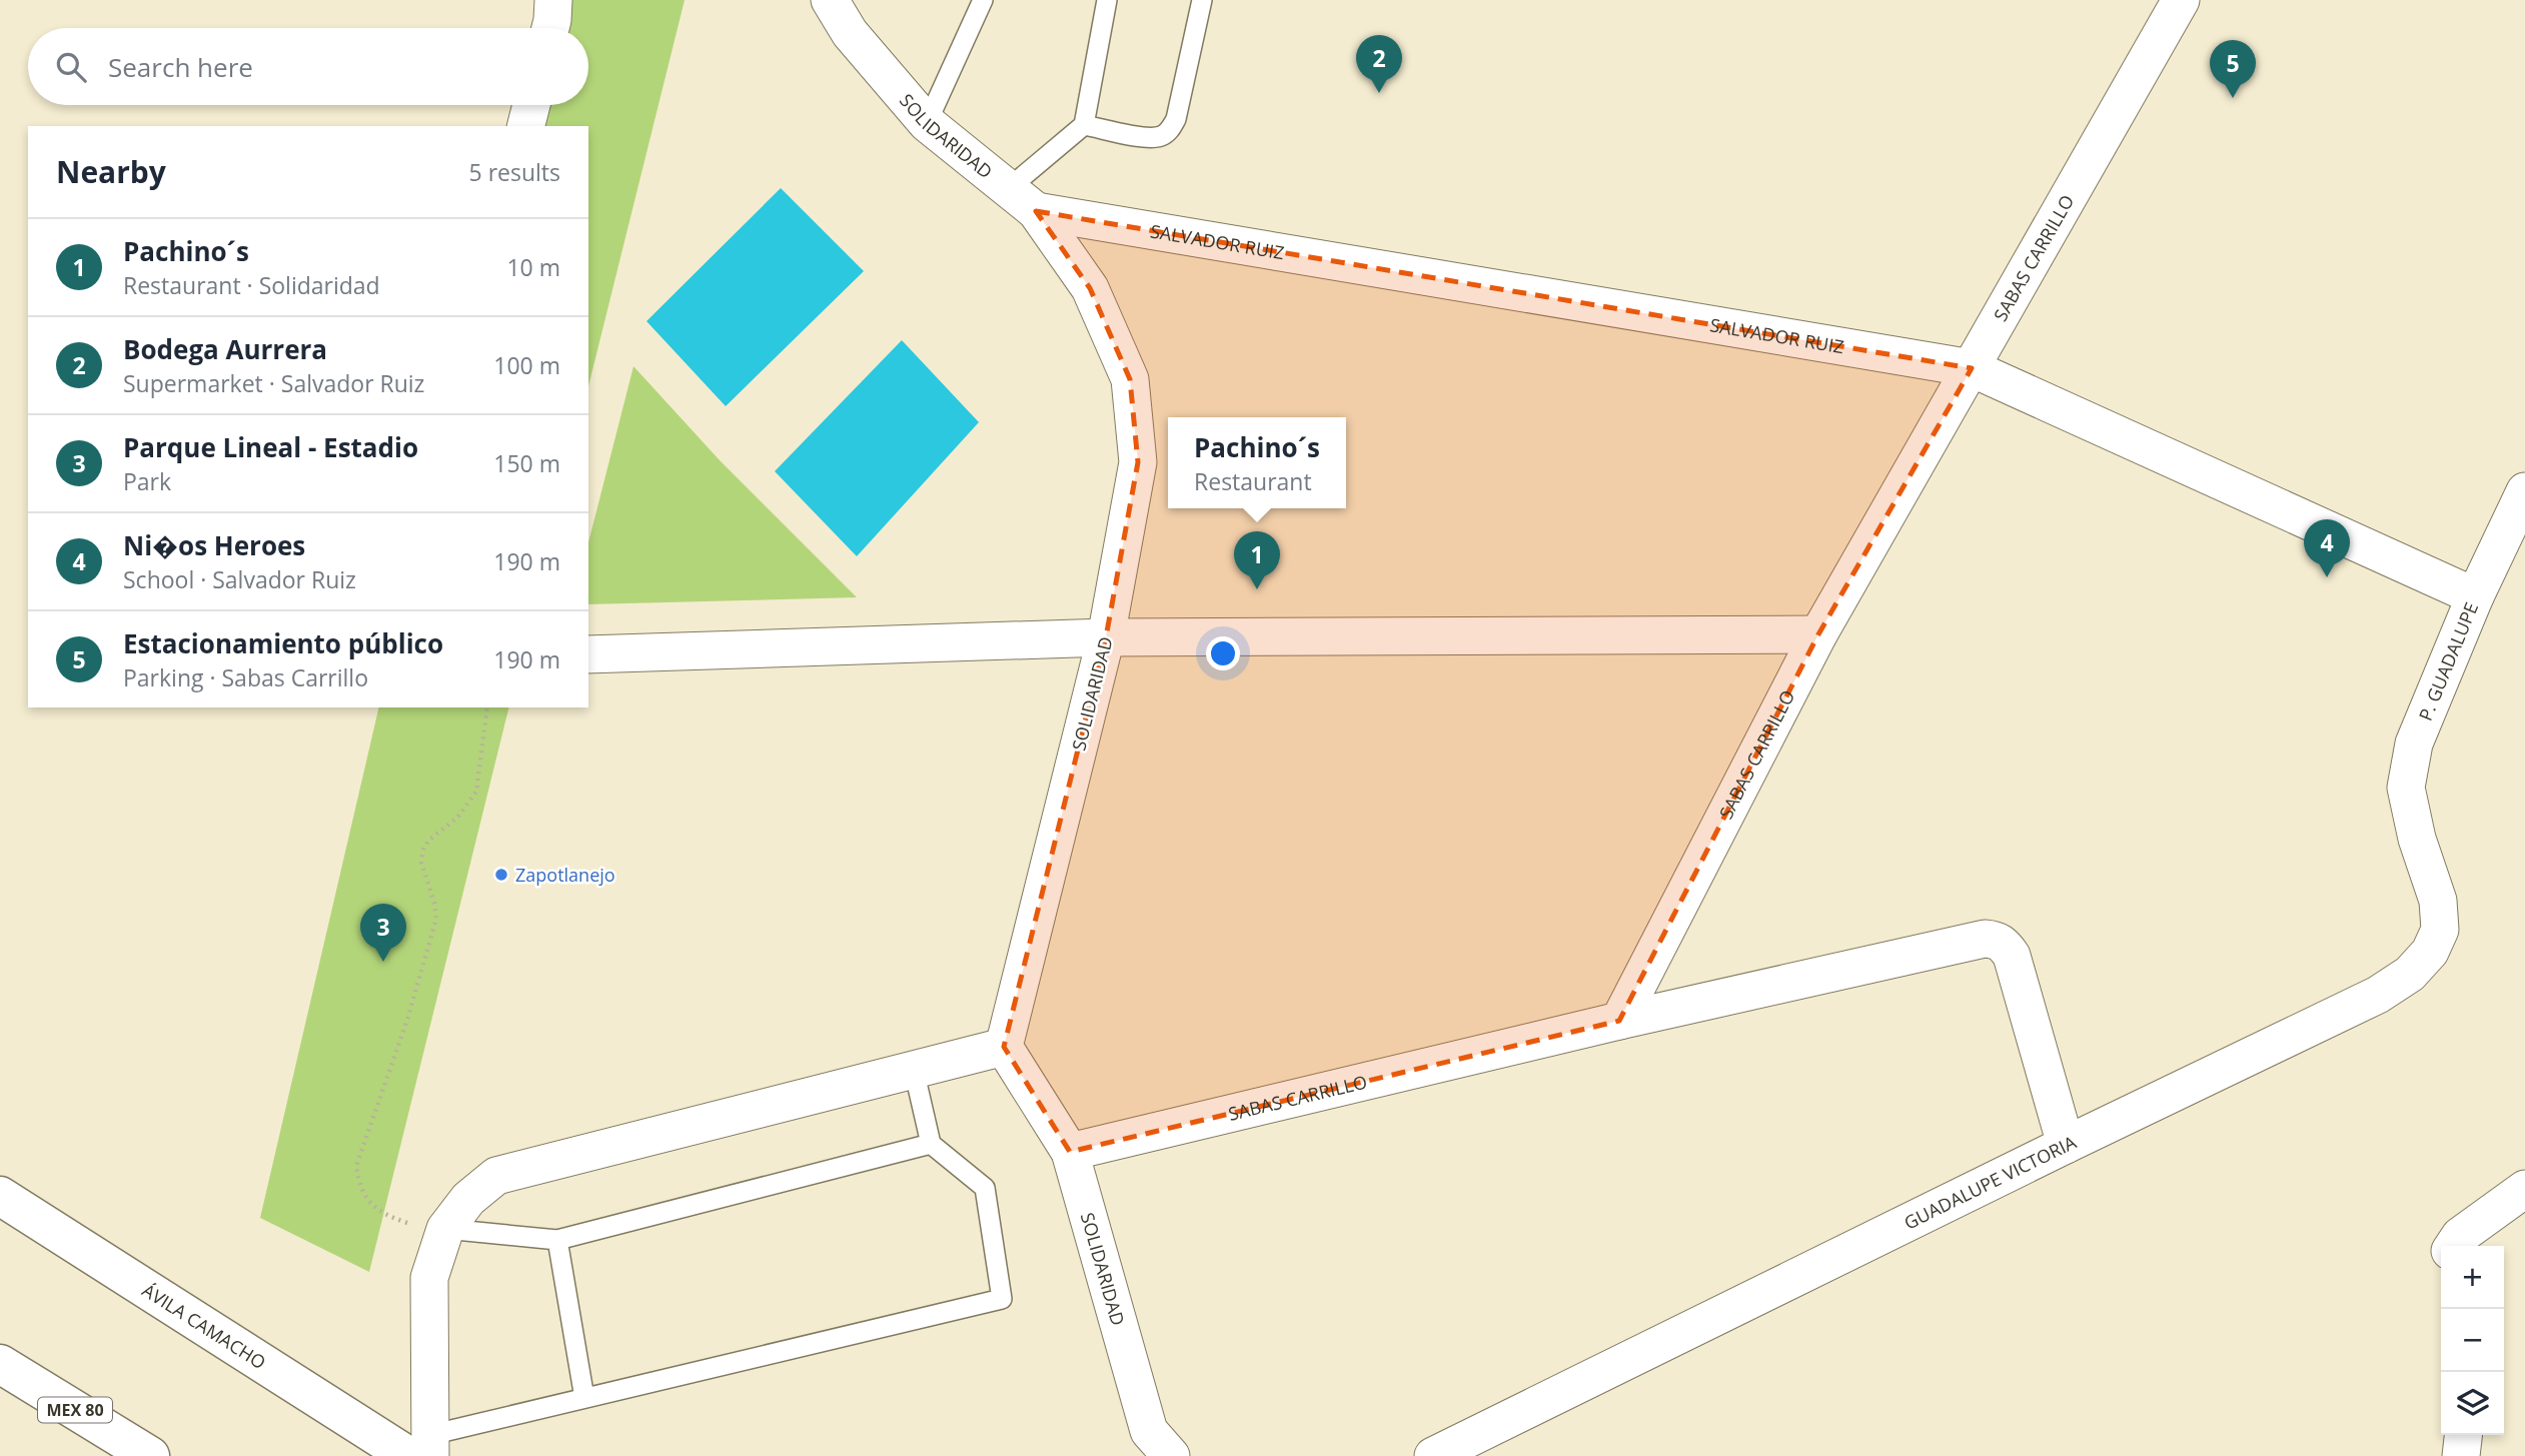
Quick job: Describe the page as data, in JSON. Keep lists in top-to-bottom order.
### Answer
{
  "streets": {
    "main road": ["ÁVILA CAMACHO", "MEX 80"],
    "street": [
      "SOLIDARIDAD",
      "SALVADOR RUIZ",
      "SABAS CARRILLO",
      "P. GUADALUPE",
      "GUADALUPE VICTORIA"
    ]
  },
  "crossings": [
    ["SOLIDARIDAD", "SALVADOR RUIZ"],
    ["SOLIDARIDAD", "SABAS CARRILLO"],
    ["SALVADOR RUIZ", "SABAS CARRILLO"],
    ["SALVADOR RUIZ", "P. GUADALUPE"],
    ["P. GUADALUPE", "GUADALUPE VICTORIA"]
  ],
  "places": ["Zapotlanejo"],
  "page": {
    "search": "Search here",
    "pins": [
      "2",
      "5",
      "4",
      "1",
      "3"
    ],
    "heading": ["Nearby", "5 results"],
    "list": [
      {
        "mark": "1",
        "name": "Pachino´s",
        "note": "Restaurant · Solidaridad",
        "value": "10 m"
      },
      {
        "mark": "2",
        "name": "Bodega Aurrera",
        "note": "Supermarket · Salvador Ruiz",
        "value": "100 m"
      },
      {
        "mark": "3",
        "name": "Parque Lineal - Estadio",
        "note": "Park",
        "value": "150 m"
      },
      {
        "mark": "4",
        "name": "Ni�os Heroes",
        "note": "School · Salvador Ruiz",
        "value": "190 m"
      },
      {
        "mark": "5",
        "name": "Estacionamiento público",
        "note": "Parking · Sabas Carrillo",
        "value": "190 m"
      }
    ],
    "popup": ["Pachino´s", "Restaurant"],
    "map_buttons": ["+", "−"]
  }
}
